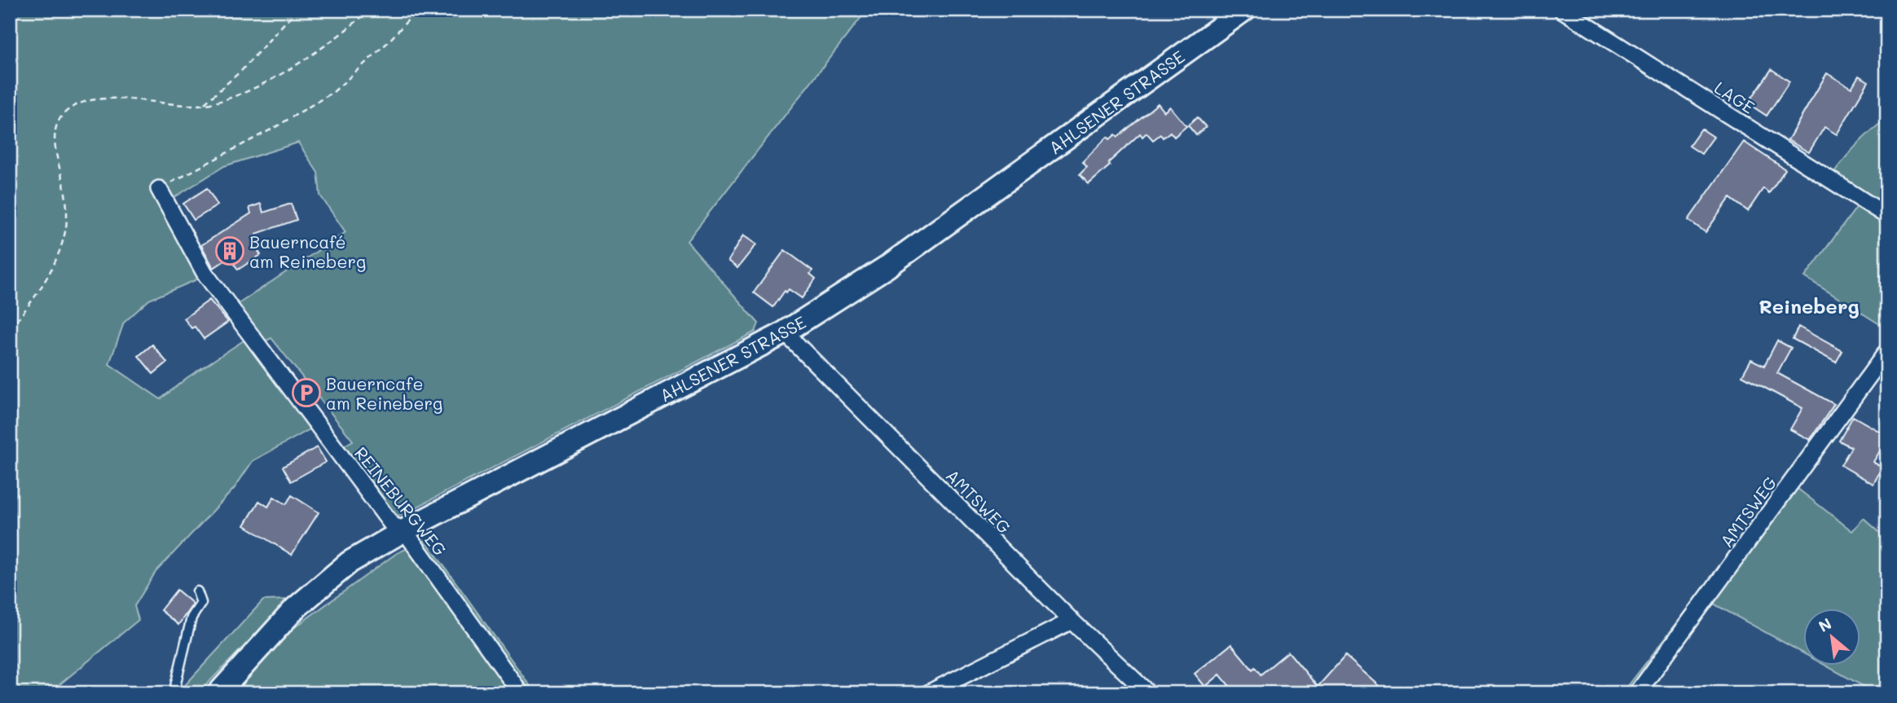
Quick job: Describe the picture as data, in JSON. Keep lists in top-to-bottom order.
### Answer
{
  "streets": {
    "main road": ["AHLSENER STRASSE"],
    "street": ["LAGE", "REINEBURGWEG", "AMTSWEG"]
  },
  "crossings": [
    ["AHLSENER STRASSE", "REINEBURGWEG"],
    ["AHLSENER STRASSE", "AMTSWEG"]
  ],
  "districts": ["Reineberg"],
  "places": {
    "building": ["Bauerncafé am Reineberg"],
    "parking": ["Bauerncafe am Reineberg"]
  },
  "north": "top left"
}
